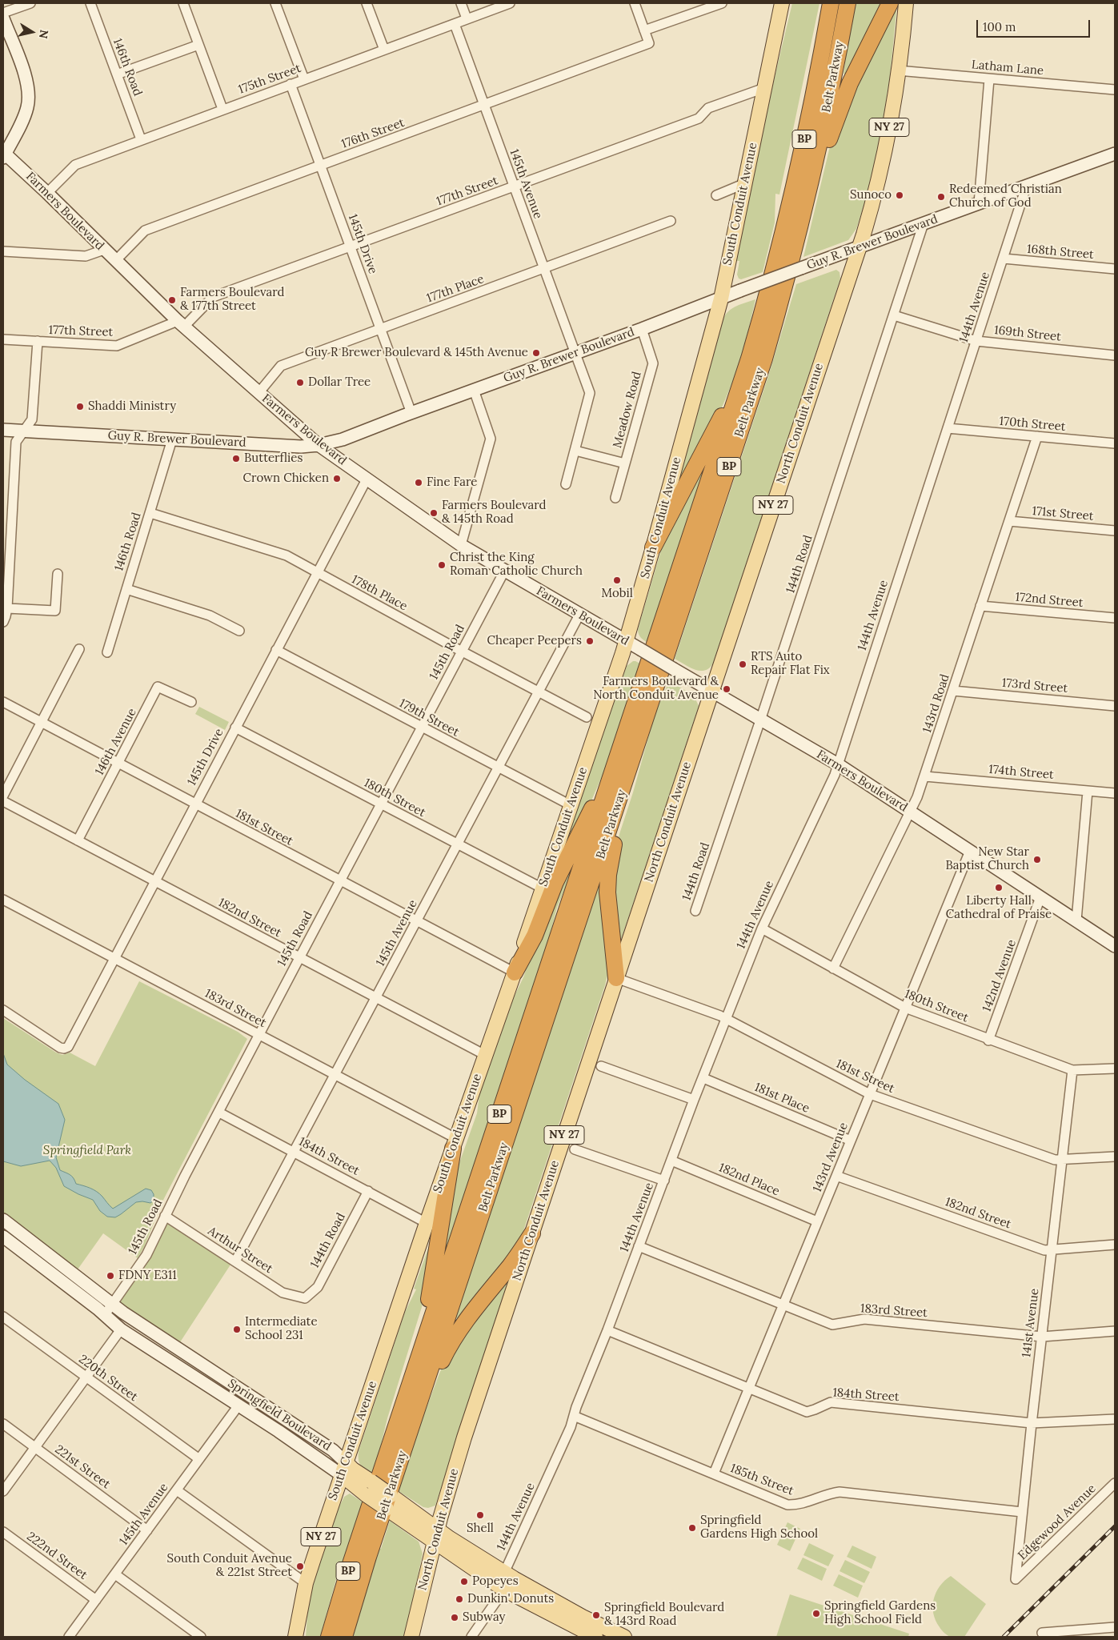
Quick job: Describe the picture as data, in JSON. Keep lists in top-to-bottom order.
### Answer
{
  "streets": {
    "highway": ["Belt Parkway", "BP"],
    "main road": [
      "NY 27",
      "South Conduit Avenue",
      "Farmers Boulevard",
      "Guy R. Brewer Boulevard",
      "North Conduit Avenue",
      "Springfield Boulevard"
    ],
    "street": [
      "146th Road",
      "Latham Lane",
      "175th Street",
      "176th Street",
      "145th Avenue",
      "177th Street",
      "145th Drive",
      "168th Street",
      "177th Place",
      "144th Avenue",
      "169th Street",
      "Meadow Road",
      "170th Street",
      "171st Street",
      "144th Road",
      "178th Place",
      "172nd Street",
      "145th Road",
      "173rd Street",
      "143rd Road",
      "179th Street",
      "146th Avenue",
      "174th Street",
      "180th Street",
      "181st Street",
      "182nd Street",
      "142nd Avenue",
      "183rd Street",
      "181st Place",
      "184th Street",
      "143rd Avenue",
      "182nd Place",
      "Arthur Street",
      "141st Avenue",
      "220th Street",
      "221st Street",
      "185th Street",
      "Edgewood Avenue",
      "222nd Street"
    ]
  },
  "crossings": [
    ["146th Road", "175th Street"],
    ["146th Road", "Guy R. Brewer Boulevard"],
    ["146th Road", "178th Place"],
    ["Latham Lane", "North Conduit Avenue"],
    ["175th Street", "145th Avenue"],
    ["175th Street", "Farmers Boulevard"],
    ["175th Street", "145th Drive"],
    ["176th Street", "145th Avenue"],
    ["176th Street", "Farmers Boulevard"],
    ["176th Street", "145th Drive"],
    ["145th Avenue", "177th Street"],
    ["145th Avenue", "Farmers Boulevard"],
    ["145th Avenue", "Guy R. Brewer Boulevard"],
    ["145th Avenue", "177th Place"],
    ["145th Avenue", "178th Place"],
    ["145th Avenue", "179th Street"],
    ["145th Avenue", "180th Street"],
    ["145th Avenue", "181st Street"],
    ["145th Avenue", "182nd Street"],
    ["145th Avenue", "183rd Street"],
    ["145th Avenue", "184th Street"],
    ["145th Avenue", "Arthur Street"],
    ["145th Avenue", "220th Street"],
    ["145th Avenue", "Springfield Boulevard"],
    ["145th Avenue", "221st Street"],
    ["145th Avenue", "222nd Street"],
    ["177th Street", "South Conduit Avenue"],
    ["177th Street", "Farmers Boulevard"],
    ["177th Street", "145th Drive"],
    ["South Conduit Avenue", "Farmers Boulevard"],
    ["South Conduit Avenue", "Guy R. Brewer Boulevard"],
    ["South Conduit Avenue", "179th Street"],
    ["South Conduit Avenue", "180th Street"],
    ["South Conduit Avenue", "181st Street"],
    ["South Conduit Avenue", "182nd Street"],
    ["South Conduit Avenue", "183rd Street"],
    ["South Conduit Avenue", "184th Street"],
    ["South Conduit Avenue", "Springfield Boulevard"],
    ["Farmers Boulevard", "Guy R. Brewer Boulevard"],
    ["Farmers Boulevard", "145th Drive"],
    ["Farmers Boulevard", "177th Place"],
    ["Farmers Boulevard", "144th Avenue"],
    ["Farmers Boulevard", "North Conduit Avenue"],
    ["Farmers Boulevard", "144th Road"],
    ["Farmers Boulevard", "145th Road"],
    ["Farmers Boulevard", "143rd Road"],
    ["Farmers Boulevard", "142nd Avenue"],
    ["Farmers Boulevard", "143rd Avenue"],
    ["Guy R. Brewer Boulevard", "145th Drive"],
    ["Guy R. Brewer Boulevard", "144th Avenue"],
    ["Guy R. Brewer Boulevard", "Meadow Road"],
    ["Guy R. Brewer Boulevard", "North Conduit Avenue"],
    ["Guy R. Brewer Boulevard", "144th Road"],
    ["145th Drive", "177th Place"],
    ["145th Drive", "178th Place"],
    ["145th Drive", "179th Street"],
    ["145th Drive", "180th Street"],
    ["145th Drive", "181st Street"],
    ["145th Drive", "182nd Street"],
    ["145th Drive", "183rd Street"],
    ["168th Street", "144th Avenue"],
    ["144th Avenue", "169th Street"],
    ["144th Avenue", "170th Street"],
    ["144th Avenue", "180th Street"],
    ["144th Avenue", "181st Street"],
    ["144th Avenue", "183rd Street"],
    ["144th Avenue", "181st Place"],
    ["144th Avenue", "184th Street"],
    ["144th Avenue", "182nd Place"],
    ["144th Avenue", "Springfield Boulevard"],
    ["144th Avenue", "185th Street"],
    ["169th Street", "144th Road"],
    ["North Conduit Avenue", "181st Street"],
    ["North Conduit Avenue", "Springfield Boulevard"],
    ["170th Street", "143rd Road"],
    ["171st Street", "143rd Road"],
    ["144th Road", "184th Street"],
    ["144th Road", "Arthur Street"],
    ["178th Place", "145th Road"],
    ["172nd Street", "143rd Road"],
    ["145th Road", "179th Street"],
    ["145th Road", "180th Street"],
    ["145th Road", "181st Street"],
    ["145th Road", "182nd Street"],
    ["145th Road", "183rd Street"],
    ["145th Road", "184th Street"],
    ["145th Road", "Arthur Street"],
    ["145th Road", "Springfield Boulevard"],
    ["173rd Street", "143rd Road"],
    ["143rd Road", "174th Street"],
    ["143rd Road", "180th Street"],
    ["146th Avenue", "181st Street"],
    ["146th Avenue", "182nd Street"],
    ["180th Street", "142nd Avenue"],
    ["180th Street", "143rd Avenue"],
    ["180th Street", "141st Avenue"],
    ["181st Street", "143rd Avenue"],
    ["181st Street", "141st Avenue"],
    ["182nd Street", "143rd Avenue"],
    ["182nd Street", "141st Avenue"],
    ["183rd Street", "143rd Avenue"],
    ["183rd Street", "141st Avenue"],
    ["181st Place", "143rd Avenue"],
    ["184th Street", "143rd Avenue"],
    ["184th Street", "141st Avenue"],
    ["143rd Avenue", "182nd Place"],
    ["143rd Avenue", "185th Street"],
    ["141st Avenue", "185th Street"],
    ["141st Avenue", "Edgewood Avenue"]
  ],
  "parks": ["Springfield Park"],
  "places": [
    "Sunoco",
    "Redeemed Christian Church of God",
    "Farmers Boulevard & 177th Street",
    "Guy R Brewer Boulevard & 145th Avenue",
    "Dollar Tree",
    "Shaddi Ministry",
    "Butterflies",
    "Crown Chicken",
    "Fine Fare",
    "Farmers Boulevard & 145th Road",
    "Christ the King Roman Catholic Church",
    "Mobil",
    "Cheaper Peepers",
    "RTS Auto Repair Flat Fix",
    "Farmers Boulevard & North Conduit Avenue",
    "New Star Baptist Church",
    "Liberty Hall Cathedral of Praise",
    "FDNY E311",
    "Intermediate School 231",
    "Shell",
    "Springfield Gardens High School",
    "South Conduit Avenue & 221st Street",
    "Popeyes",
    "Dunkin' Donuts",
    "Springfield Gardens High School Field",
    "Springfield Boulevard & 143rd Road",
    "Subway"
  ],
  "scale_bar": "100 m",
  "north": "right"
}
